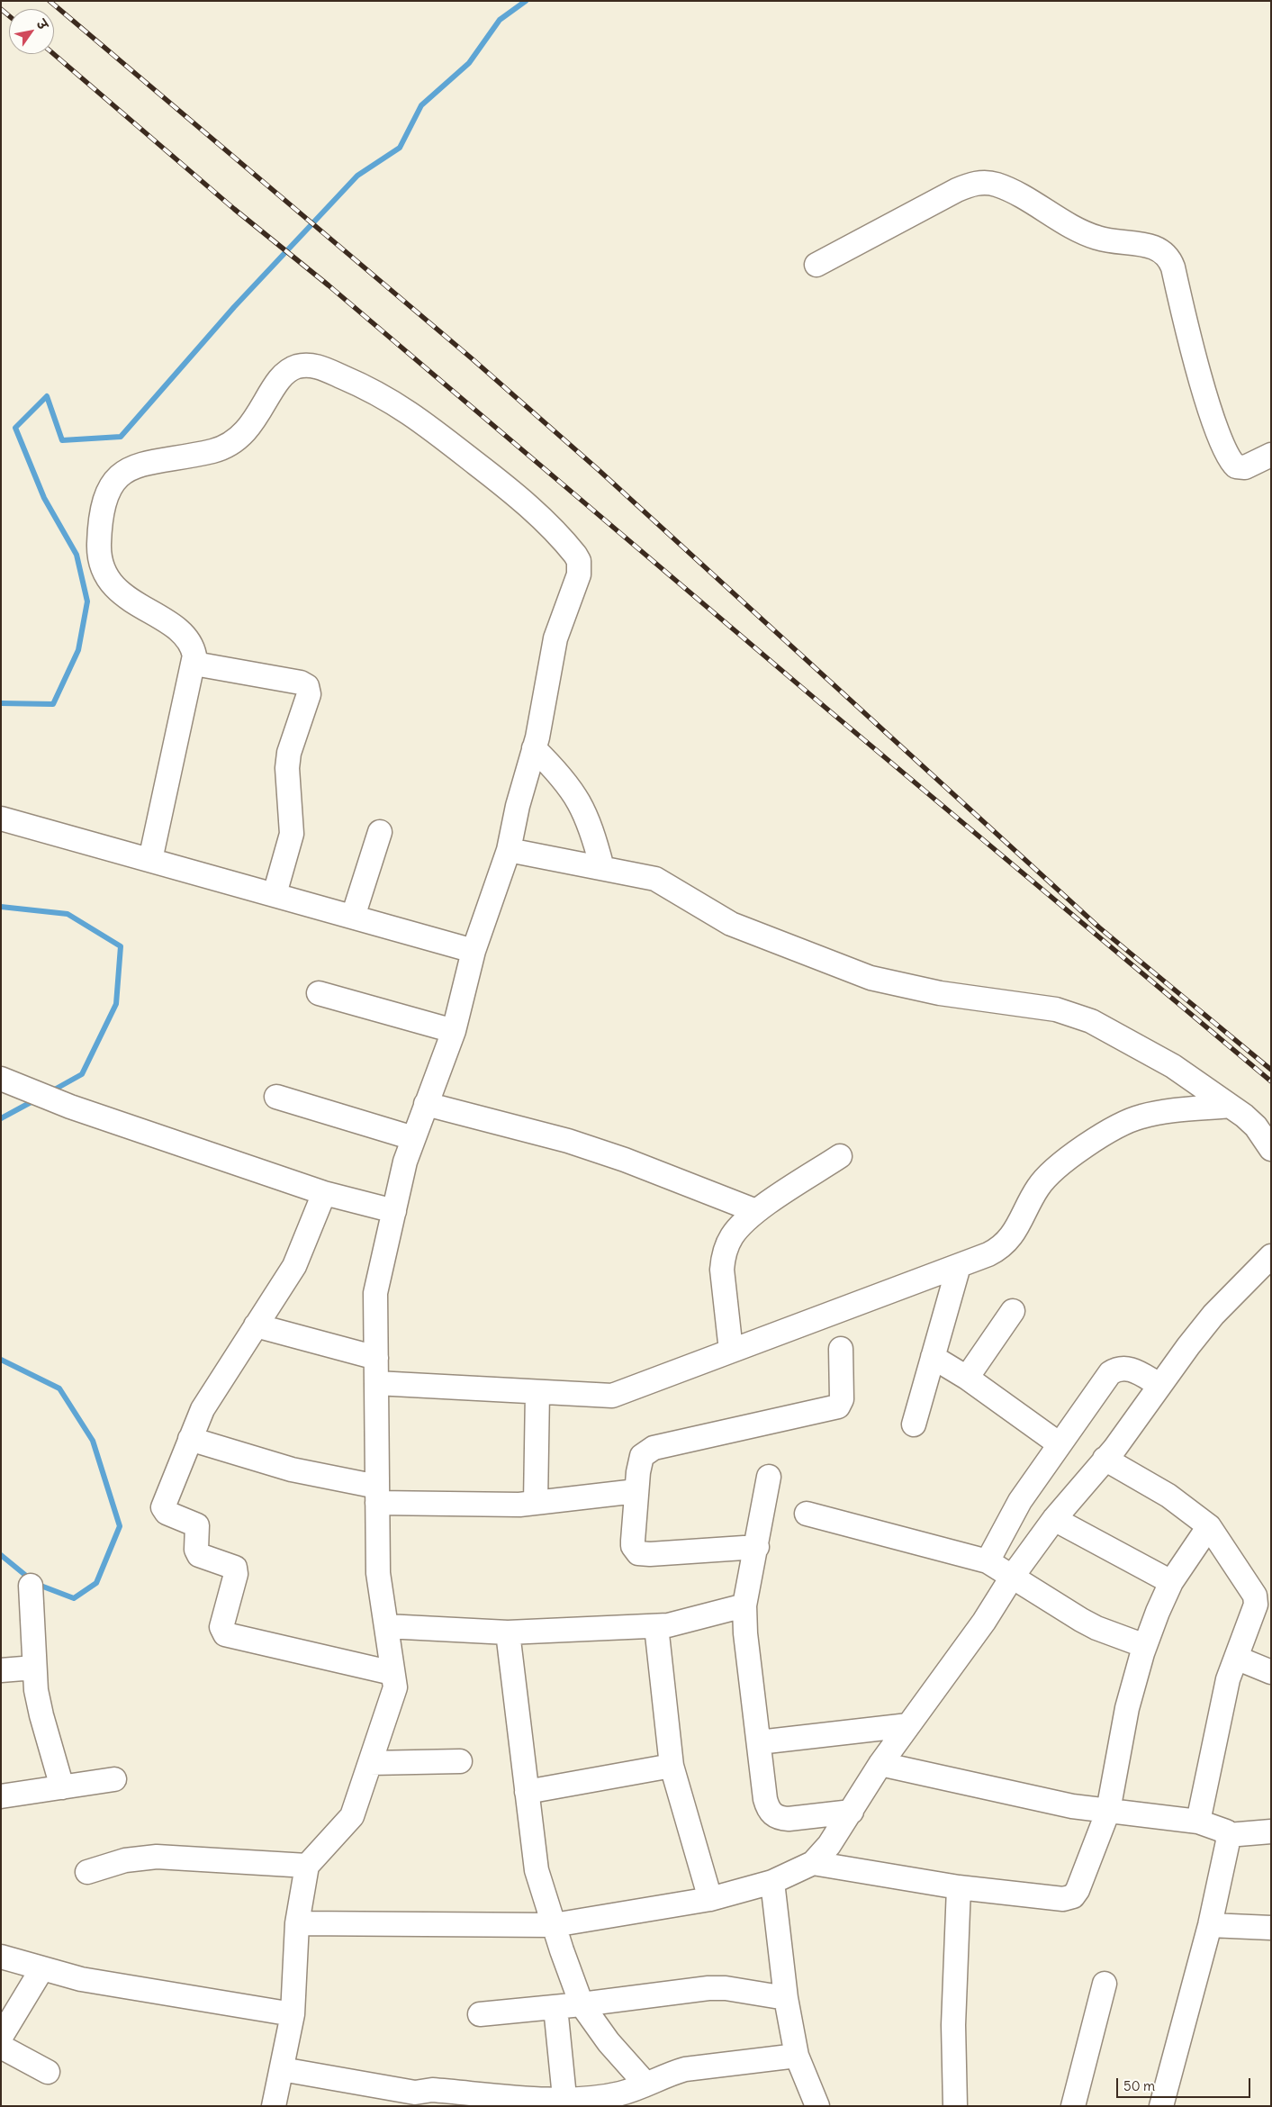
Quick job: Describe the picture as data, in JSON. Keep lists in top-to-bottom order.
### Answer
{
  "scale_bar": "50 m",
  "north": "top right"
}
